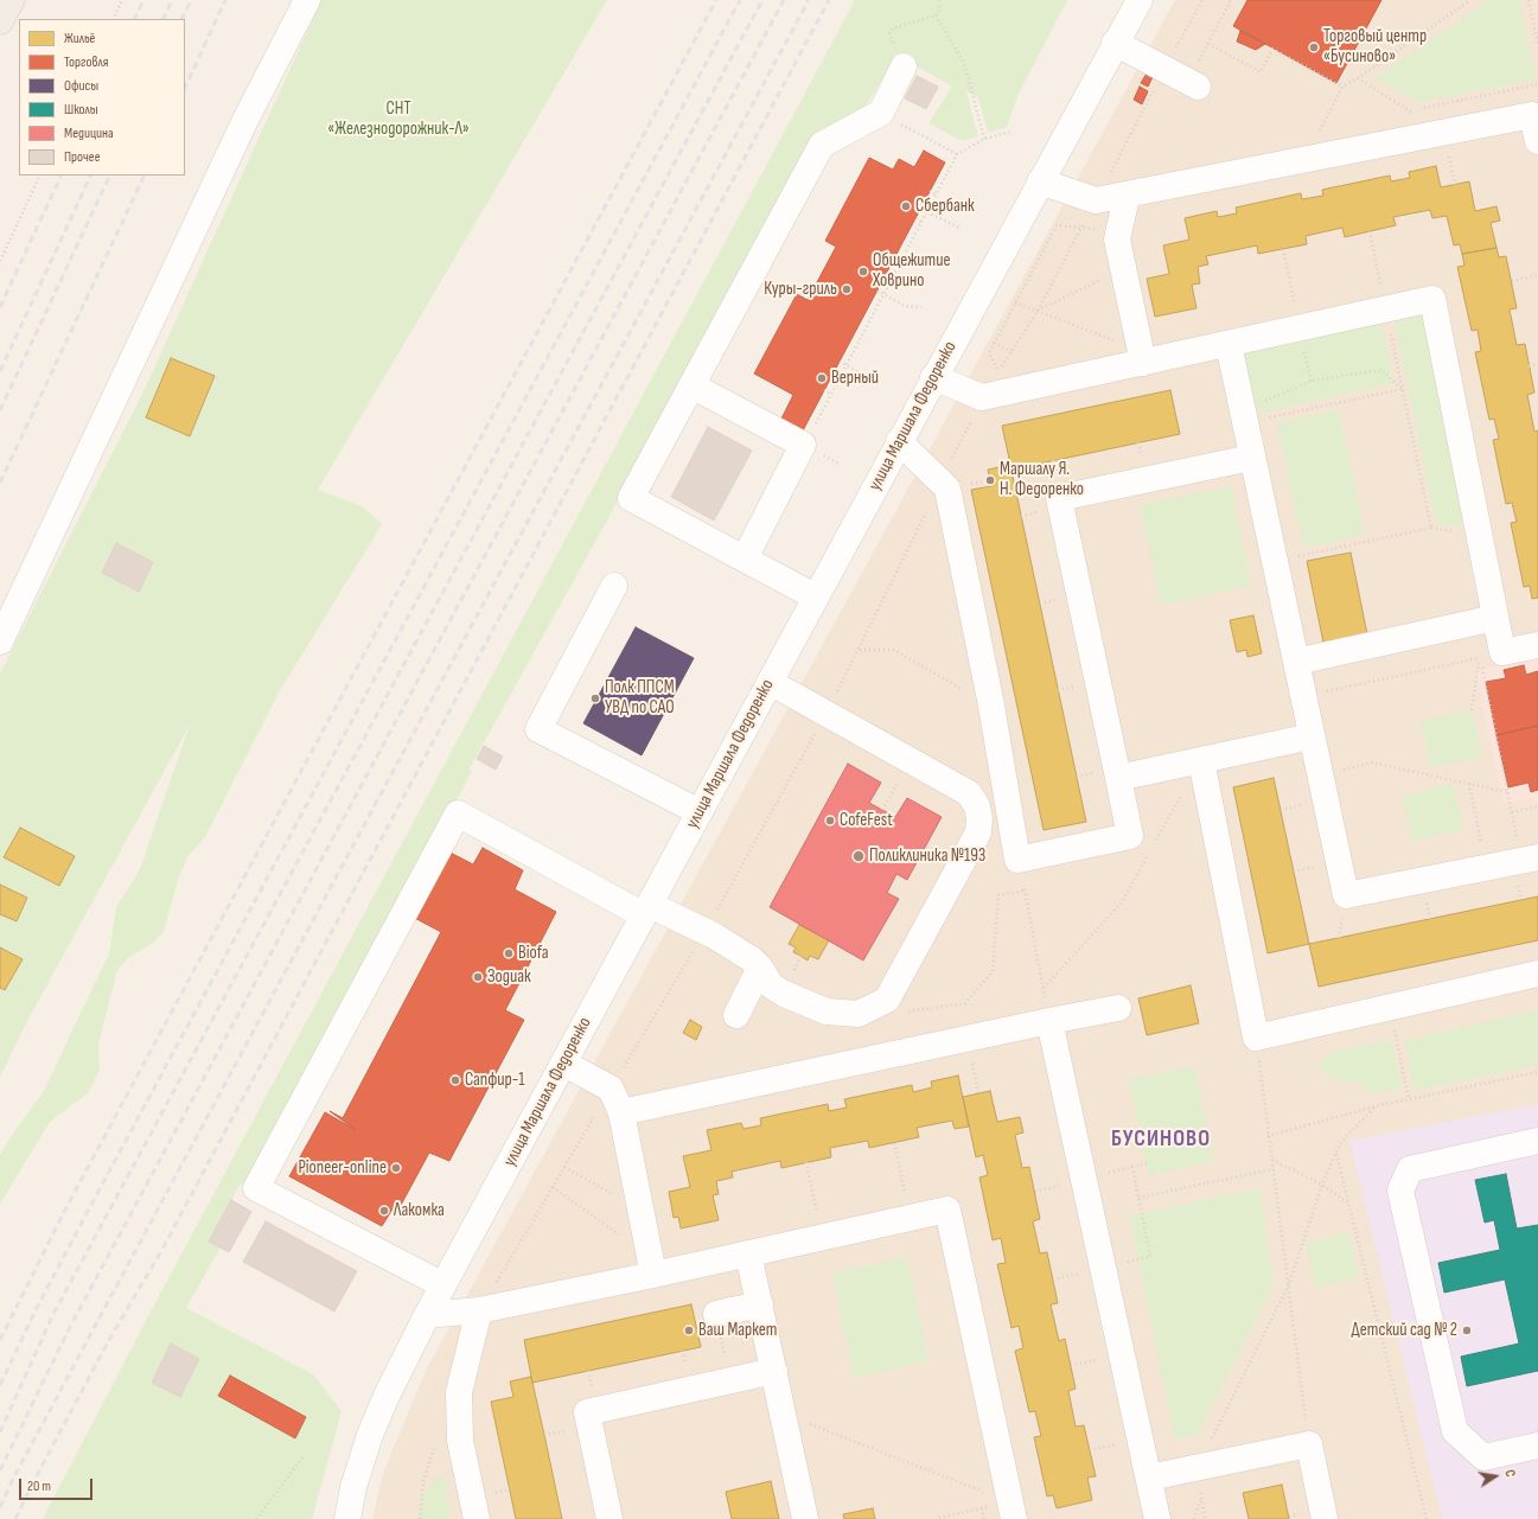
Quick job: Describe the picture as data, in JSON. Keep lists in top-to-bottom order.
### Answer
{
  "streets": {
    "street": ["улица Маршала Федоренко"]
  },
  "districts": ["БУСИНОВО"],
  "parks": ["СНТ «Железнодорожник-Л»"],
  "places": [
    "Торговый центр «Бусиново»",
    "Сбербанк",
    "Общежитие Ховрино",
    "Куры-гриль",
    "Верный",
    "Маршалу Я. Н. Федоренко",
    "Полк ППСМ УВД по САО",
    "CofeFest",
    "Поликлиника №193",
    "Biofa",
    "Зодиак",
    "Сапфир-1",
    "Pioneer-online",
    "Лакомка",
    "Ваш Маркет",
    "Детский сад № 2"
  ],
  "legend": [
    "Жильё",
    "Торговля",
    "Офисы",
    "Школы",
    "Медицина",
    "Прочее"
  ],
  "scale_bar": "20 m",
  "north": "right"
}
